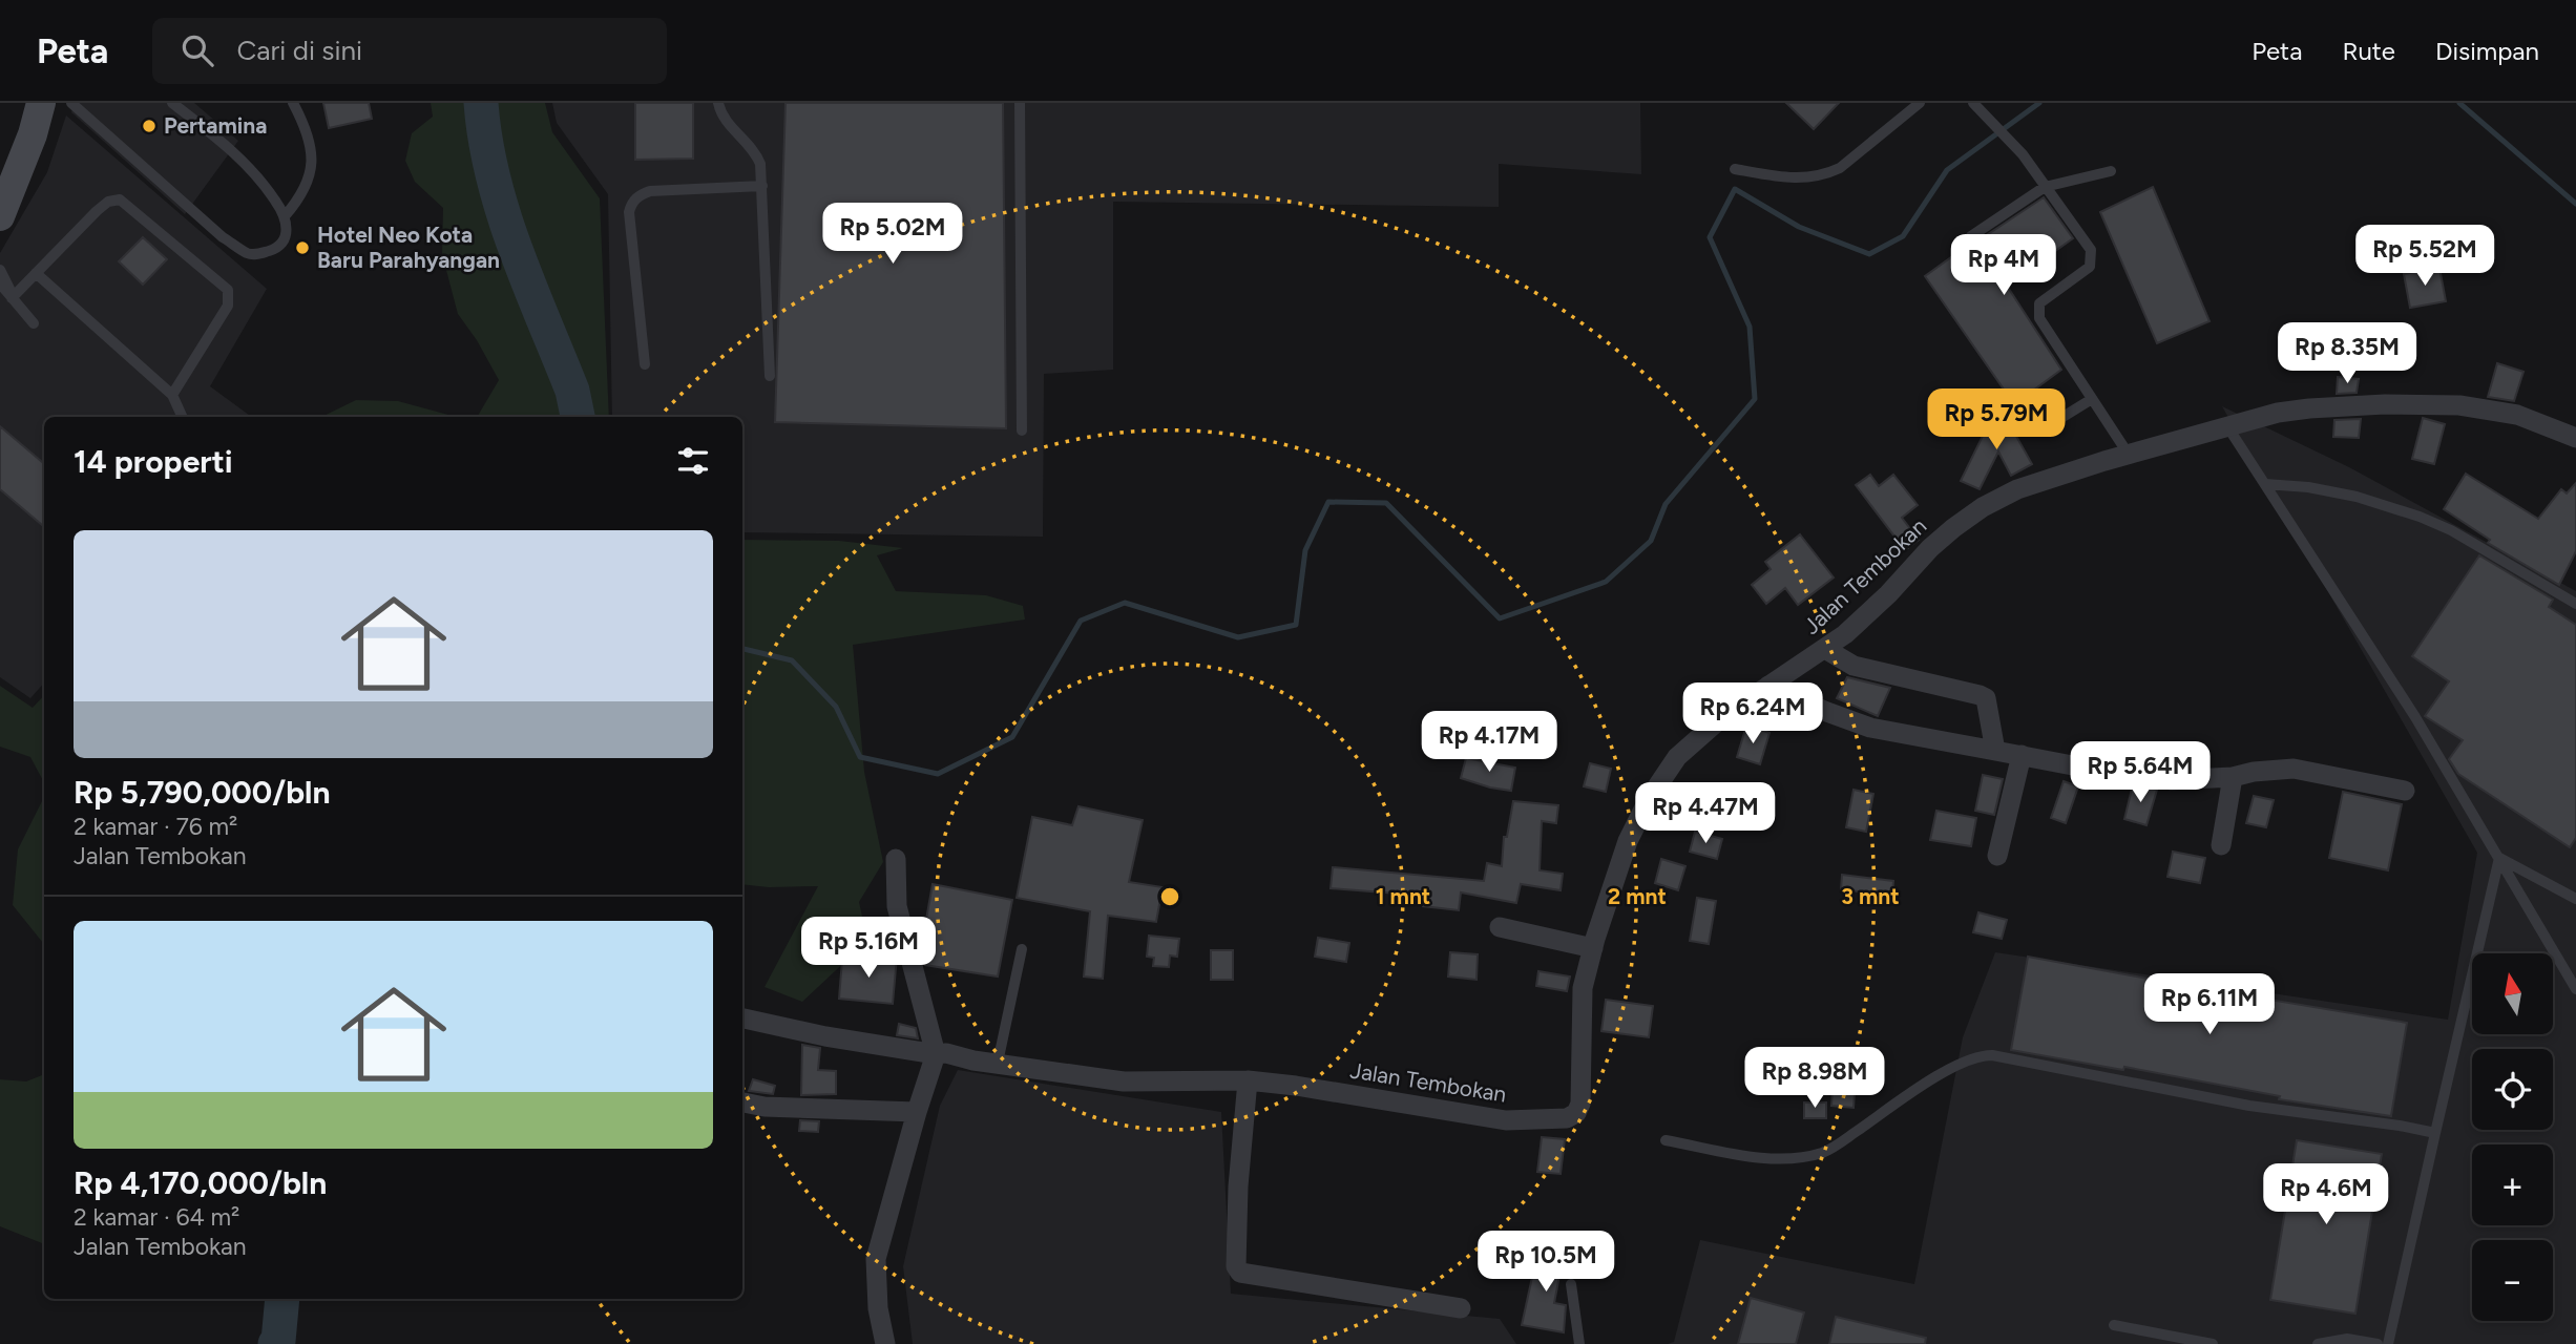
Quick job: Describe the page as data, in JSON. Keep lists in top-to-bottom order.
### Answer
{
  "streets": {
    "street": ["Jalan Tembokan"]
  },
  "places": ["Pertamina", "Hotel Neo Kota Baru Parahyangan"],
  "north": "top",
  "page": {
    "header": "Peta",
    "search": "Cari di sini",
    "nav": ["Peta", "Rute", "Disimpan"],
    "price": [
      "Rp 5.02M",
      "Rp 5.52M",
      "Rp 4M",
      "Rp 8.35M",
      "Rp 5.79M",
      "Rp 6.24M",
      "Rp 4.17M",
      "Rp 5.64M",
      "Rp 4.47M",
      "Rp 5.16M",
      "Rp 6.11M",
      "Rp 8.98M",
      "Rp 4.6M",
      "Rp 10.5M"
    ],
    "heading": "14 properti",
    "list": [
      {
        "name": "Rp 5,790,000/bln",
        "note": "2 kamar · 76 m² · Jalan Tembokan"
      },
      {
        "name": "Rp 4,170,000/bln",
        "note": "2 kamar · 64 m² · Jalan Tembokan"
      }
    ],
    "map_buttons": ["+", "−"]
  },
  "rings": ["1 mnt", "2 mnt", "3 mnt"]
}
